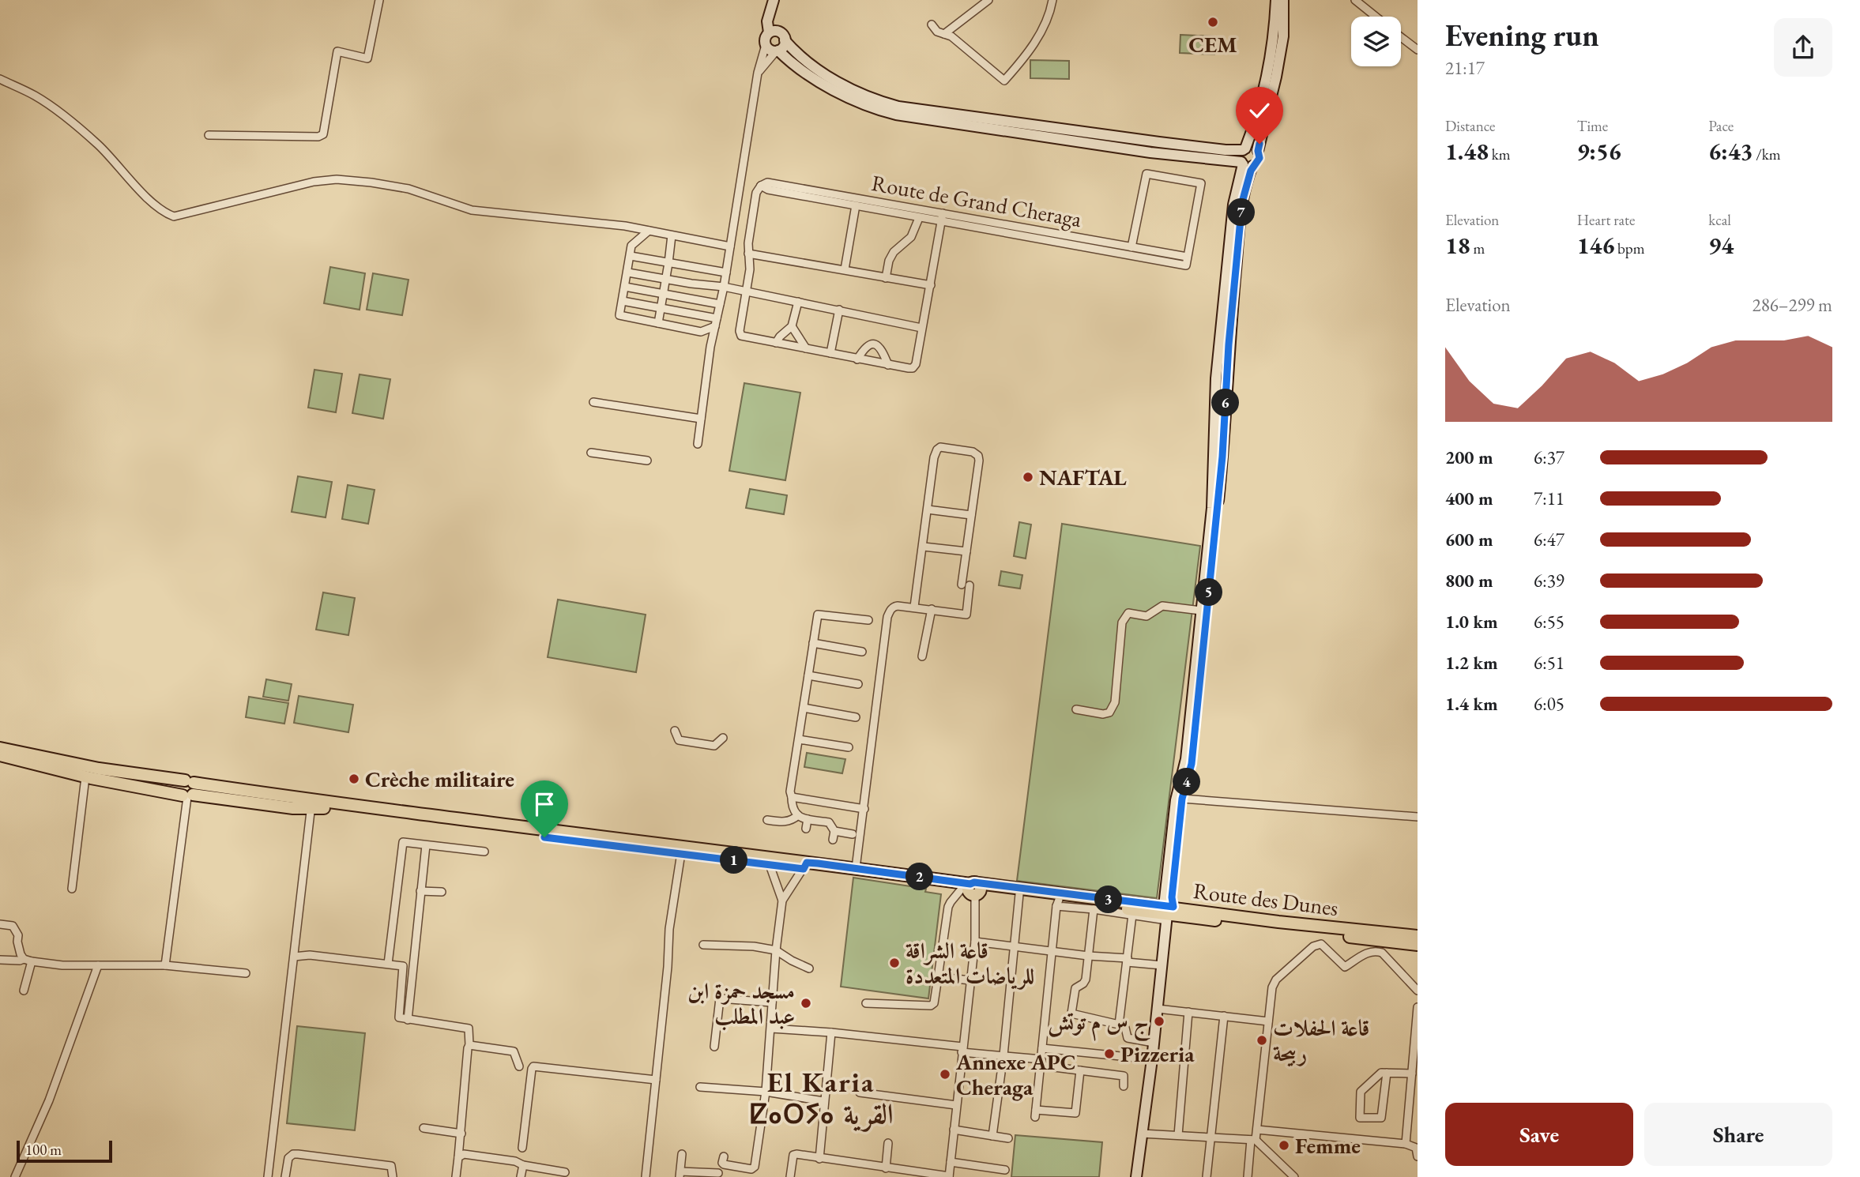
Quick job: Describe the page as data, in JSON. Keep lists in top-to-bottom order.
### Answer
{
  "streets": {
    "main road": ["Route des Dunes"],
    "street": ["Route de Grand Cheraga"]
  },
  "districts": ["El Karia ⵇⴰⵔⵢⴰ القرية"],
  "places": [
    "CEM",
    "NAFTAL",
    "Crèche militaire",
    "قاعة الشراقة للرياضات المتعددة",
    "مسجد حمزة ابن عبد المطلب",
    "ج س م توتش",
    "قاعة الحفلات ربيحة",
    "Pizzeria",
    "Annexe APC Cheraga",
    "Femme"
  ],
  "scale_bar": "100 m",
  "page": {
    "heading": ["Evening run", "21:17"],
    "stats": [
      ["Distance", "1.48 km"],
      ["Time", "9:56"],
      ["Pace", "6:43 /km"],
      ["Elevation", "18 m"],
      ["Heart rate", "146 bpm"],
      ["kcal", "94"]
    ],
    "pins": [
      "7",
      "6",
      "5",
      "4",
      "1",
      "2",
      "3"
    ],
    "chart": ["Elevation", "286–299 m"],
    "list": [
      {
        "name": "200 m",
        "note": "6:37"
      },
      {
        "name": "400 m",
        "note": "7:11"
      },
      {
        "name": "600 m",
        "note": "6:47"
      },
      {
        "name": "800 m",
        "note": "6:39"
      },
      {
        "name": "1.0 km",
        "note": "6:55"
      },
      {
        "name": "1.2 km",
        "note": "6:51"
      },
      {
        "name": "1.4 km",
        "note": "6:05"
      }
    ],
    "buttons": ["Save", "Share"],
    "scale": "100 m"
  }
}
